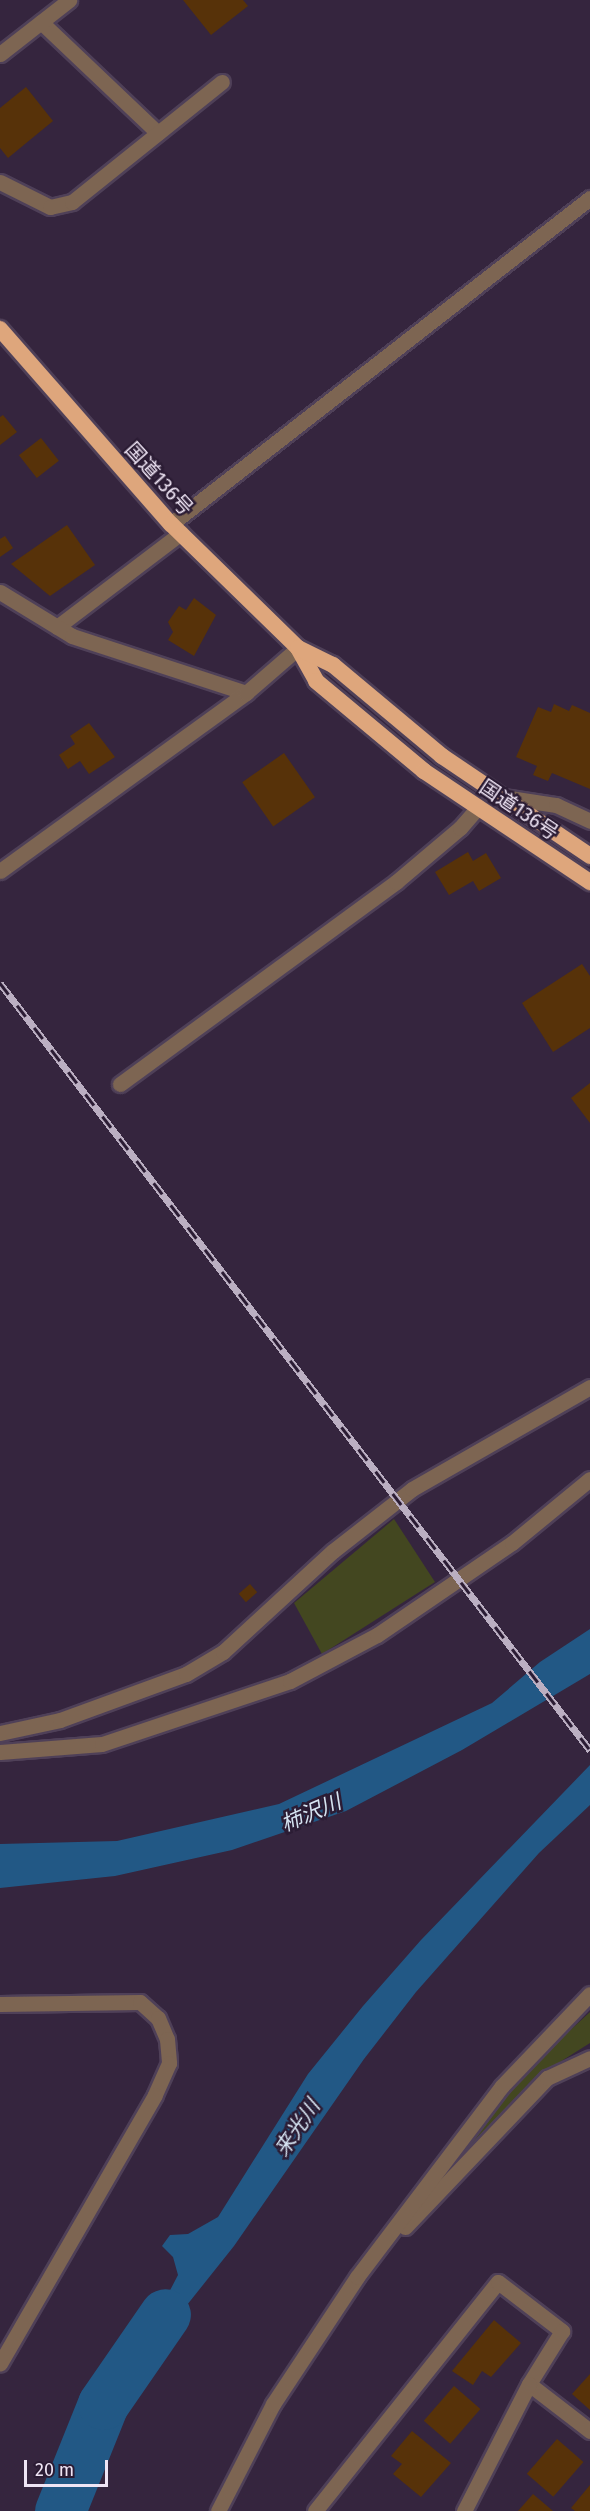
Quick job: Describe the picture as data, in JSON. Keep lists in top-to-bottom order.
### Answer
{
  "streets": {
    "highway": ["国道136号"]
  },
  "water": ["柿沢川", "来光川"],
  "scale_bar": "20 m"
}
